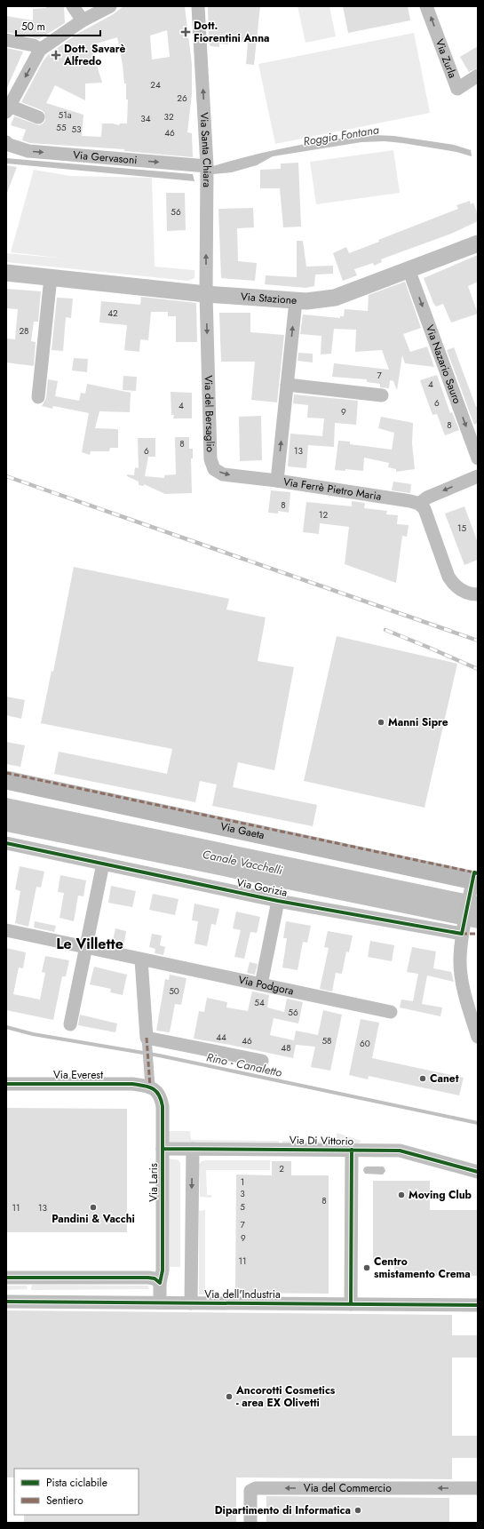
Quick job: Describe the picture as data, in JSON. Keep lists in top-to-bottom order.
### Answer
{
  "streets": {
    "main road": ["Via Gaeta"],
    "street": [
      "Via Zurla",
      "Via Santa Chiara",
      "Via Gervasoni",
      "Via Stazione",
      "Via Nazario Sauro",
      "Via del Bersaglio",
      "Via Ferrè Pietro Maria",
      "Via Gorizia",
      "Via Podgora",
      "Via Everest",
      "Via Di Vittorio",
      "Via Laris",
      "Via dell'Industria",
      "Via del Commercio"
    ]
  },
  "crossings": [
    ["Via Santa Chiara", "Via Gervasoni"],
    ["Via Santa Chiara", "Via Stazione"],
    ["Via Santa Chiara", "Via del Bersaglio"],
    ["Via Stazione", "Via Nazario Sauro"],
    ["Via Stazione", "Via del Bersaglio"],
    ["Via Stazione", "Via Ferrè Pietro Maria"],
    ["Via del Bersaglio", "Via Ferrè Pietro Maria"],
    ["Via Everest", "Via Laris"],
    ["Via Di Vittorio", "Via Laris"],
    ["Via Laris", "Via dell'Industria"]
  ],
  "one_way": [
    "Via Santa Chiara",
    "Via Gervasoni",
    "Via Nazario Sauro",
    "Via del Bersaglio",
    "Via Ferrè Pietro Maria",
    "Via del Commercio"
  ],
  "districts": ["Le Villette"],
  "water": ["Roggia Fontana", "Canale Vacchelli", "Rino - Canaletto"],
  "places": {
    "health": ["Dott. Fiorentini Anna", "Dott. Savarè Alfredo"],
    "other": [
      "Manni Sipre",
      "Canet",
      "Moving Club",
      "Pandini & Vacchi",
      "Centro smistamento Crema",
      "Ancorotti Cosmetics - area EX Olivetti",
      "Dipartimento di Informatica"
    ]
  },
  "house_numbers": [
    "24",
    "26",
    "51a",
    "32",
    "34",
    "55",
    "53",
    "46",
    "56",
    "42",
    "28",
    "7",
    "4",
    "6",
    "4",
    "9",
    "8",
    "8",
    "6",
    "13",
    "8",
    "12",
    "15",
    "50",
    "54",
    "56",
    "44",
    "46",
    "58",
    "60",
    "48",
    "2",
    "1",
    "3",
    "8",
    "5",
    "11",
    "13",
    "7",
    "9",
    "11"
  ],
  "legend": ["Pista ciclabile", "Sentiero"],
  "scale_bar": "50 m"
}
